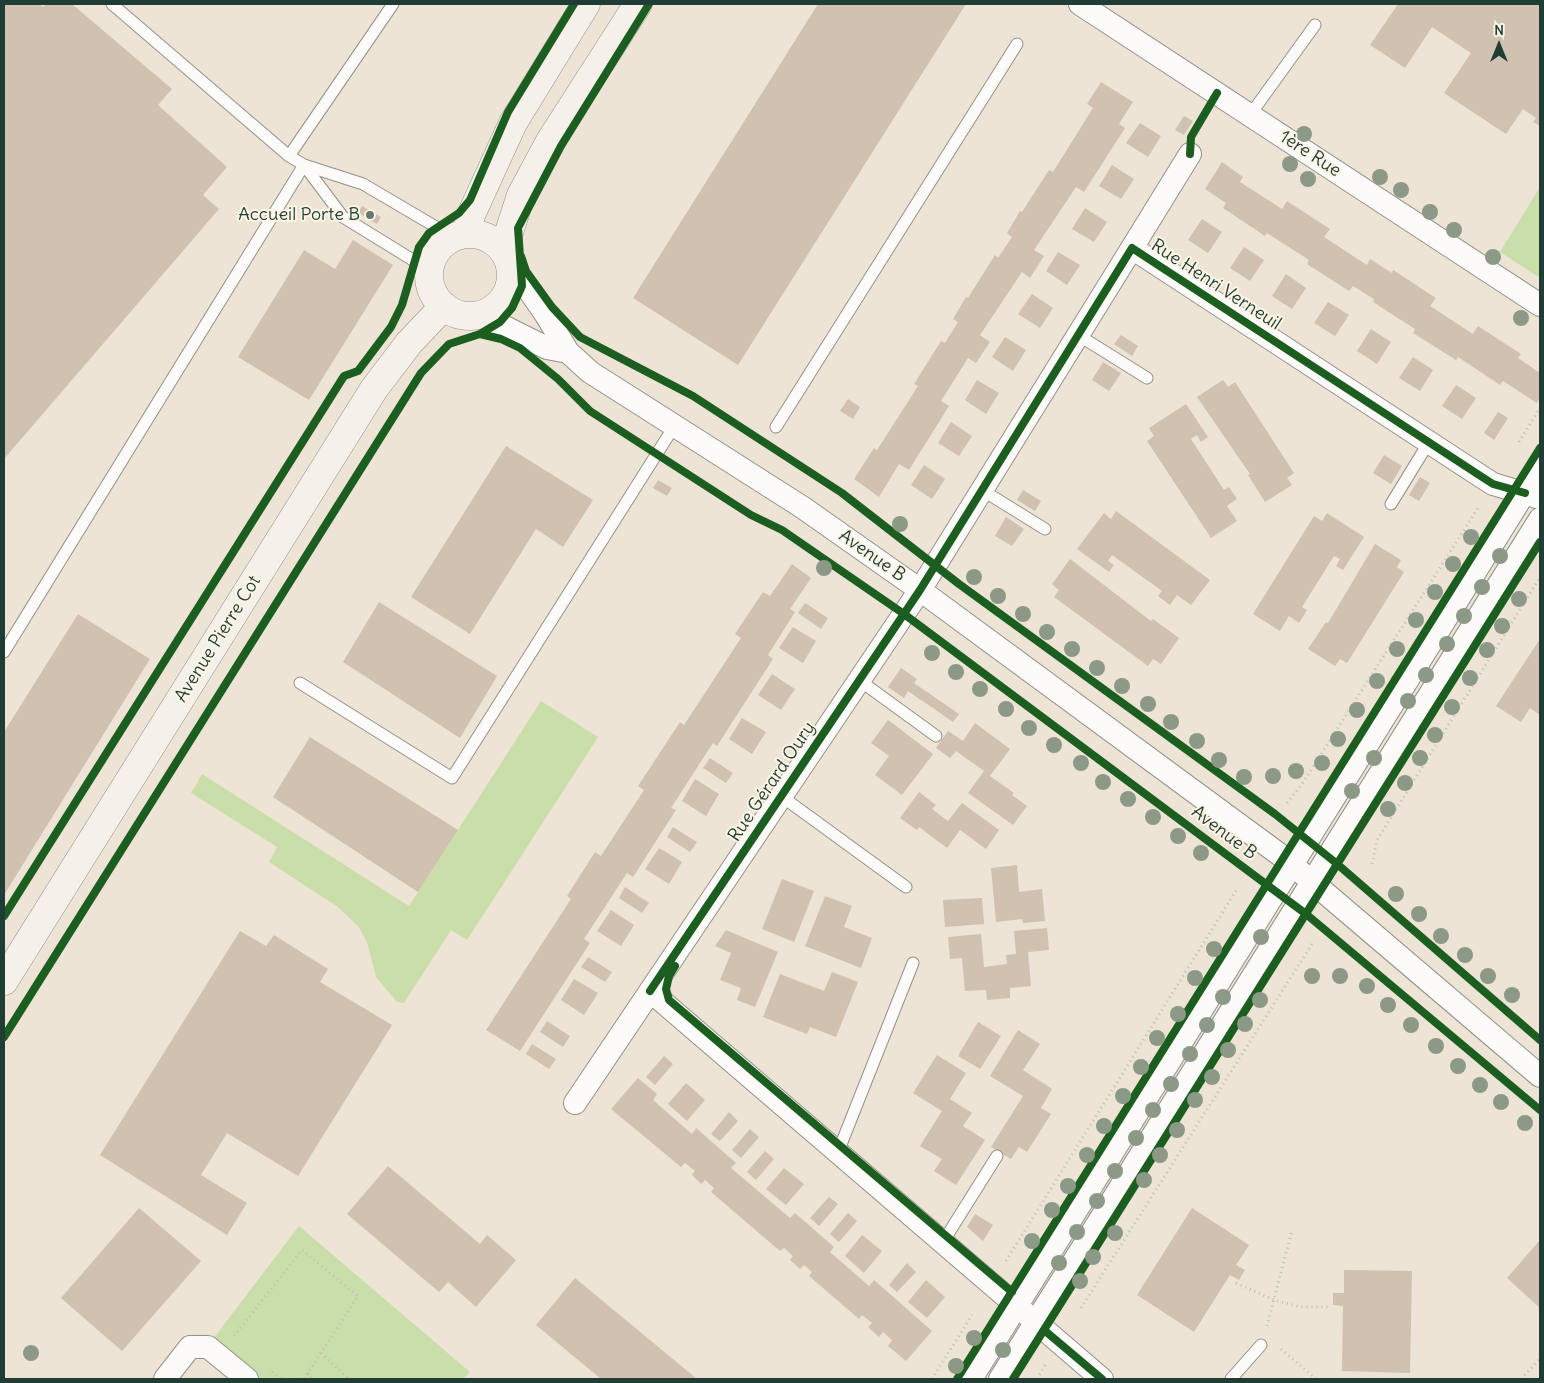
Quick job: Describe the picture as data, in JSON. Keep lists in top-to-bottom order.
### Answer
{
  "streets": {
    "street": [
      "1ère Rue",
      "Rue Henri Verneuil",
      "Avenue B",
      "Avenue Pierre Cot",
      "Rue Gérard Oury"
    ]
  },
  "crossings": [
    ["Rue Henri Verneuil", "Avenue B"],
    ["Rue Henri Verneuil", "Rue Gérard Oury"],
    ["Avenue B", "Avenue Pierre Cot"],
    ["Avenue B", "Rue Gérard Oury"]
  ],
  "places": ["Accueil Porte B"],
  "north": "top"
}
